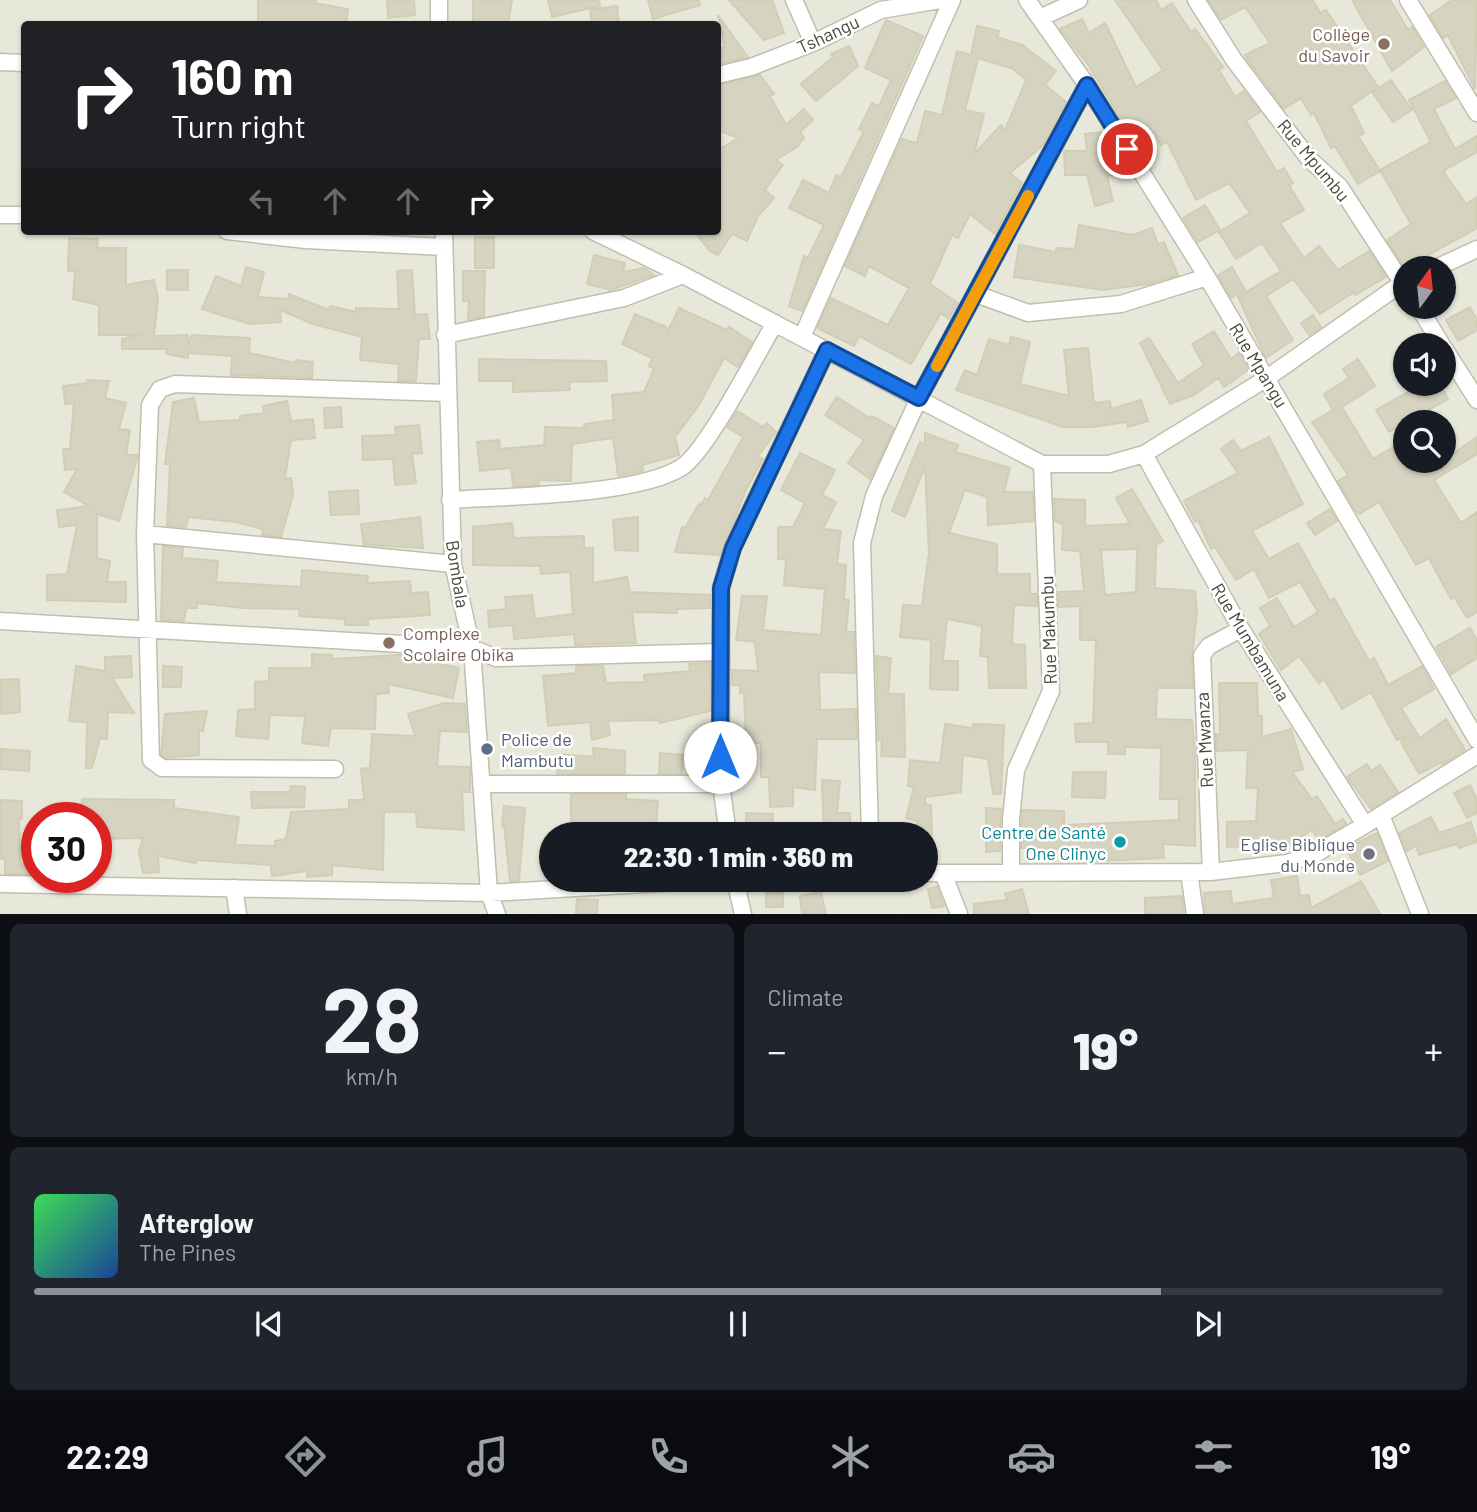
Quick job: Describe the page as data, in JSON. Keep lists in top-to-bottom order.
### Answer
{
  "streets": {
    "street": [
      "Tshangu",
      "Rue Mpumbu",
      "Rue Mpangu",
      "Bombala",
      "Rue Makumbu",
      "Rue Mumbamuna",
      "Rue Mwanza"
    ]
  },
  "crossings": [
    ["Rue Mumbamuna", "Rue Mwanza"]
  ],
  "places": [
    "Collège du Savoir",
    "Complexe Scolaire Obika",
    "Police de Mambutu",
    "Centre de Santé One Clinyc",
    "Eglise Biblique du Monde"
  ],
  "north": "top",
  "page": {
    "turn": ["160 m", "Turn right"],
    "limit": "30",
    "trip": "22:30 · 1 min · 360 m",
    "tile": [
      ["28", "km/h"],
      "Climate"
    ],
    "heat": ["−", "19°", "+"],
    "song": ["Afterglow", "The Pines"],
    "tabs": ["22:29", "19°"]
  }
}
